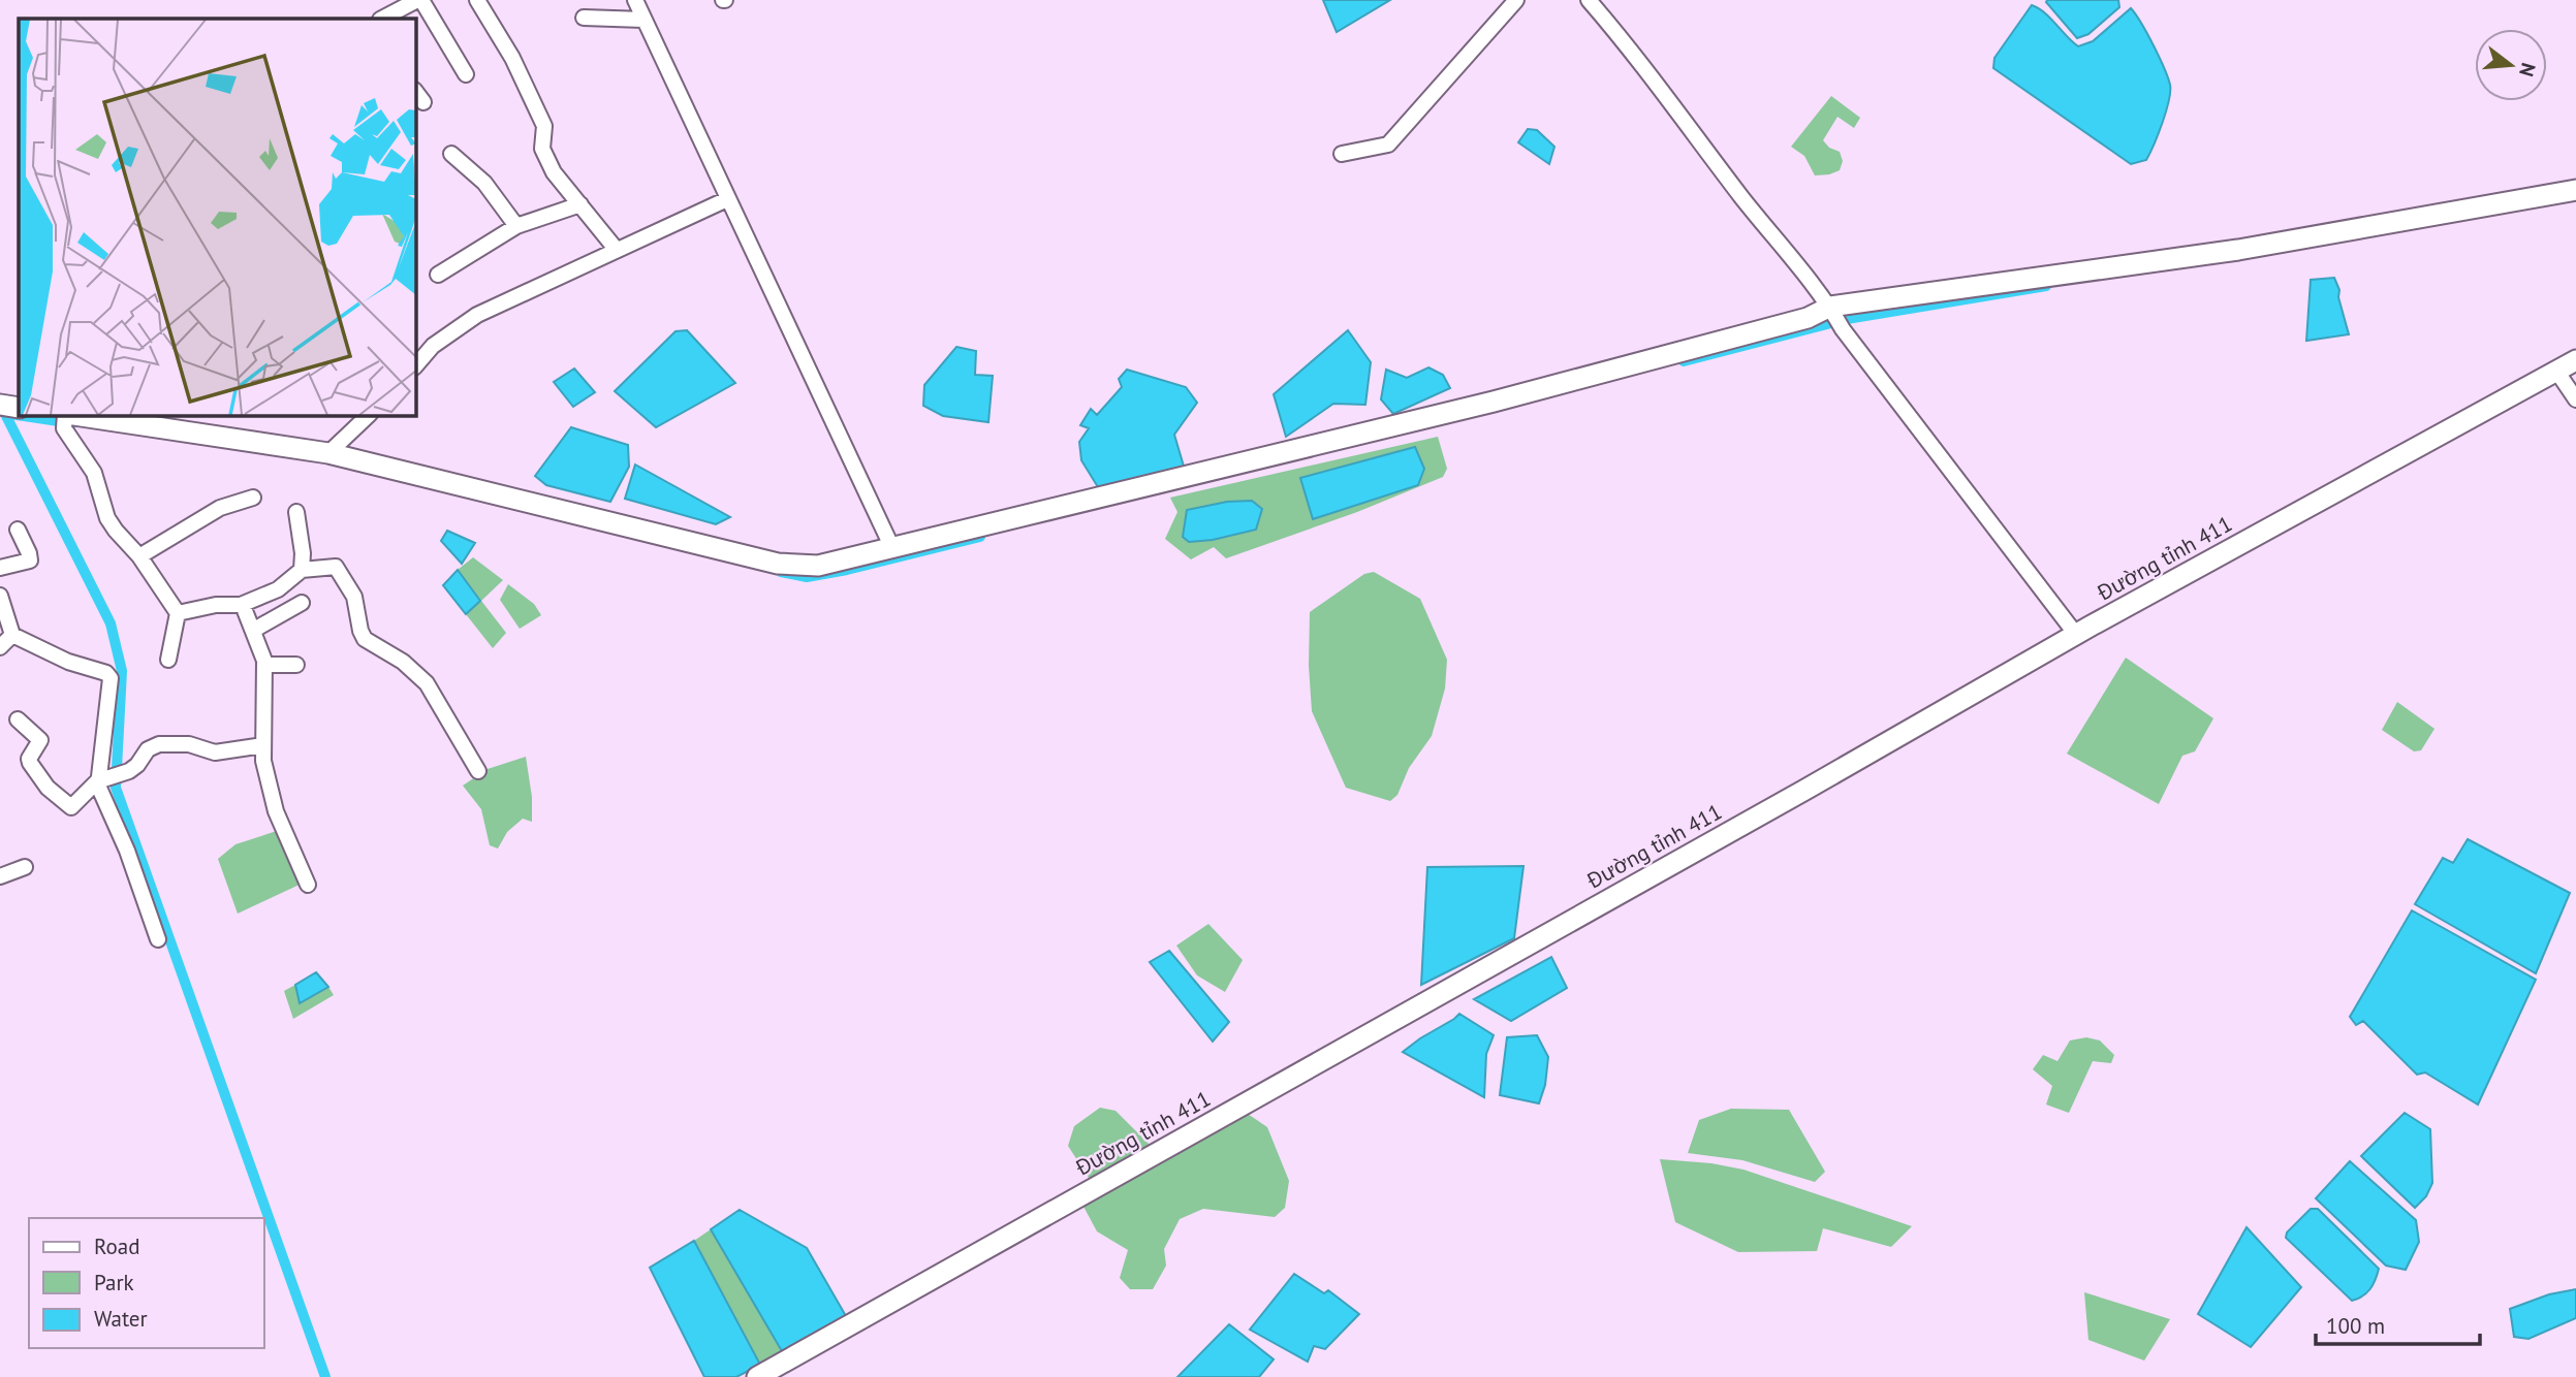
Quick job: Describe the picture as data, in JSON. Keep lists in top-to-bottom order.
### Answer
{
  "streets": {
    "main road": ["Đường tỉnh 411"]
  },
  "legend": ["Road", "Park", "Water"],
  "scale_bar": "100 m",
  "north": "right"
}
